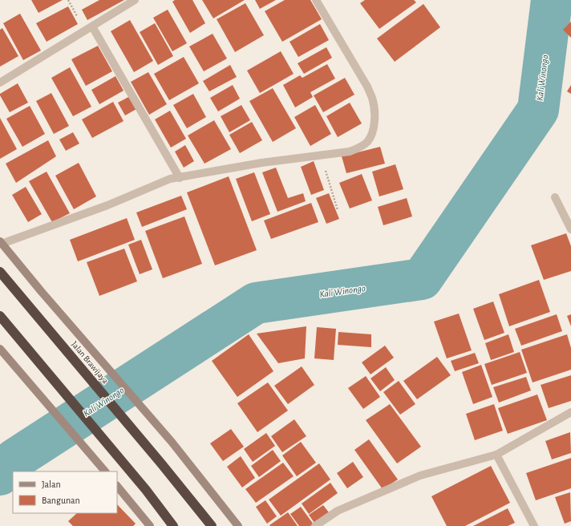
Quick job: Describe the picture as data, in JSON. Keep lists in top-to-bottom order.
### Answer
{
  "streets": {
    "highway": ["Jalan Brawijaya"]
  },
  "water": ["Kali Winongo"],
  "legend": ["Jalan", "Bangunan"]
}
